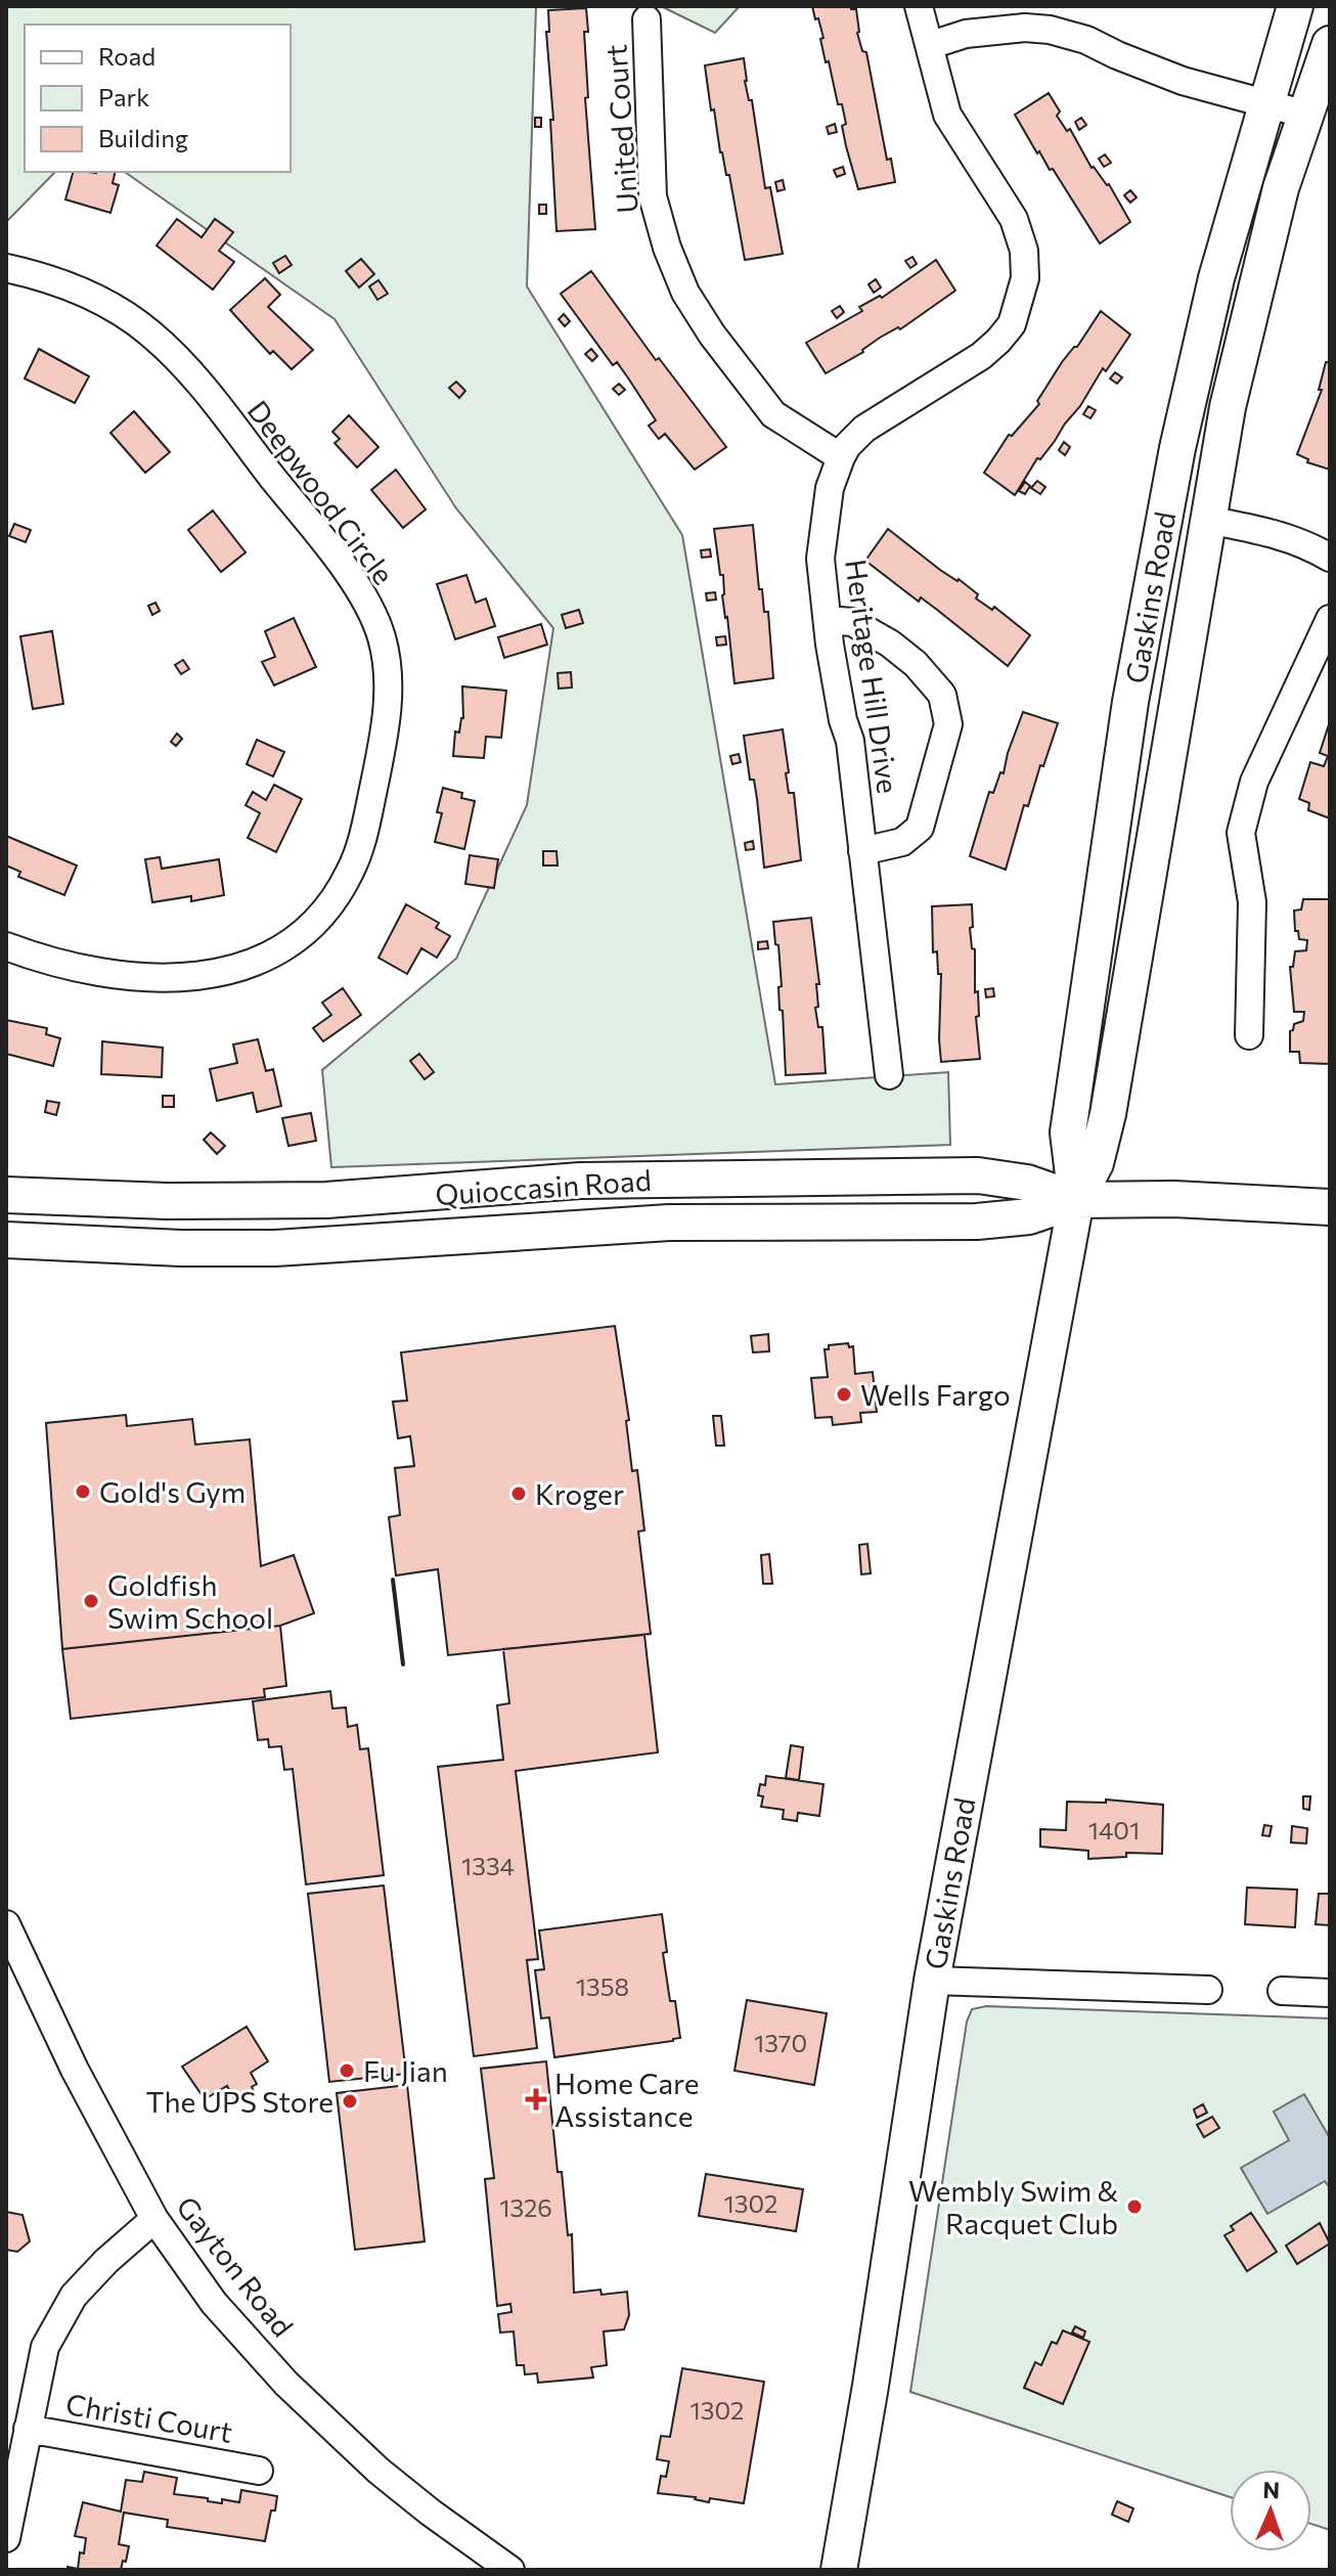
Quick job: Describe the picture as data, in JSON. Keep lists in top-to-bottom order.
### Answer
{
  "streets": {
    "main road": ["Gaskins Road", "Quioccasin Road"],
    "street": [
      "United Court",
      "Deepwood Circle",
      "Heritage Hill Drive",
      "Gayton Road",
      "Christi Court"
    ]
  },
  "crossings": [
    ["United Court", "Heritage Hill Drive"],
    ["Gaskins Road", "Quioccasin Road"]
  ],
  "places": {
    "other": [
      "Wells Fargo",
      "Gold's Gym",
      "Kroger",
      "Goldfish Swim School",
      "Fu Jian",
      "The UPS Store",
      "Wembly Swim & Racquet Club"
    ],
    "health": ["Home Care Assistance"]
  },
  "house_numbers": [
    "1401",
    "1334",
    "1358",
    "1370",
    "1302",
    "1326",
    "1302"
  ],
  "legend": ["Road", "Park", "Building"],
  "north": "top"
}
